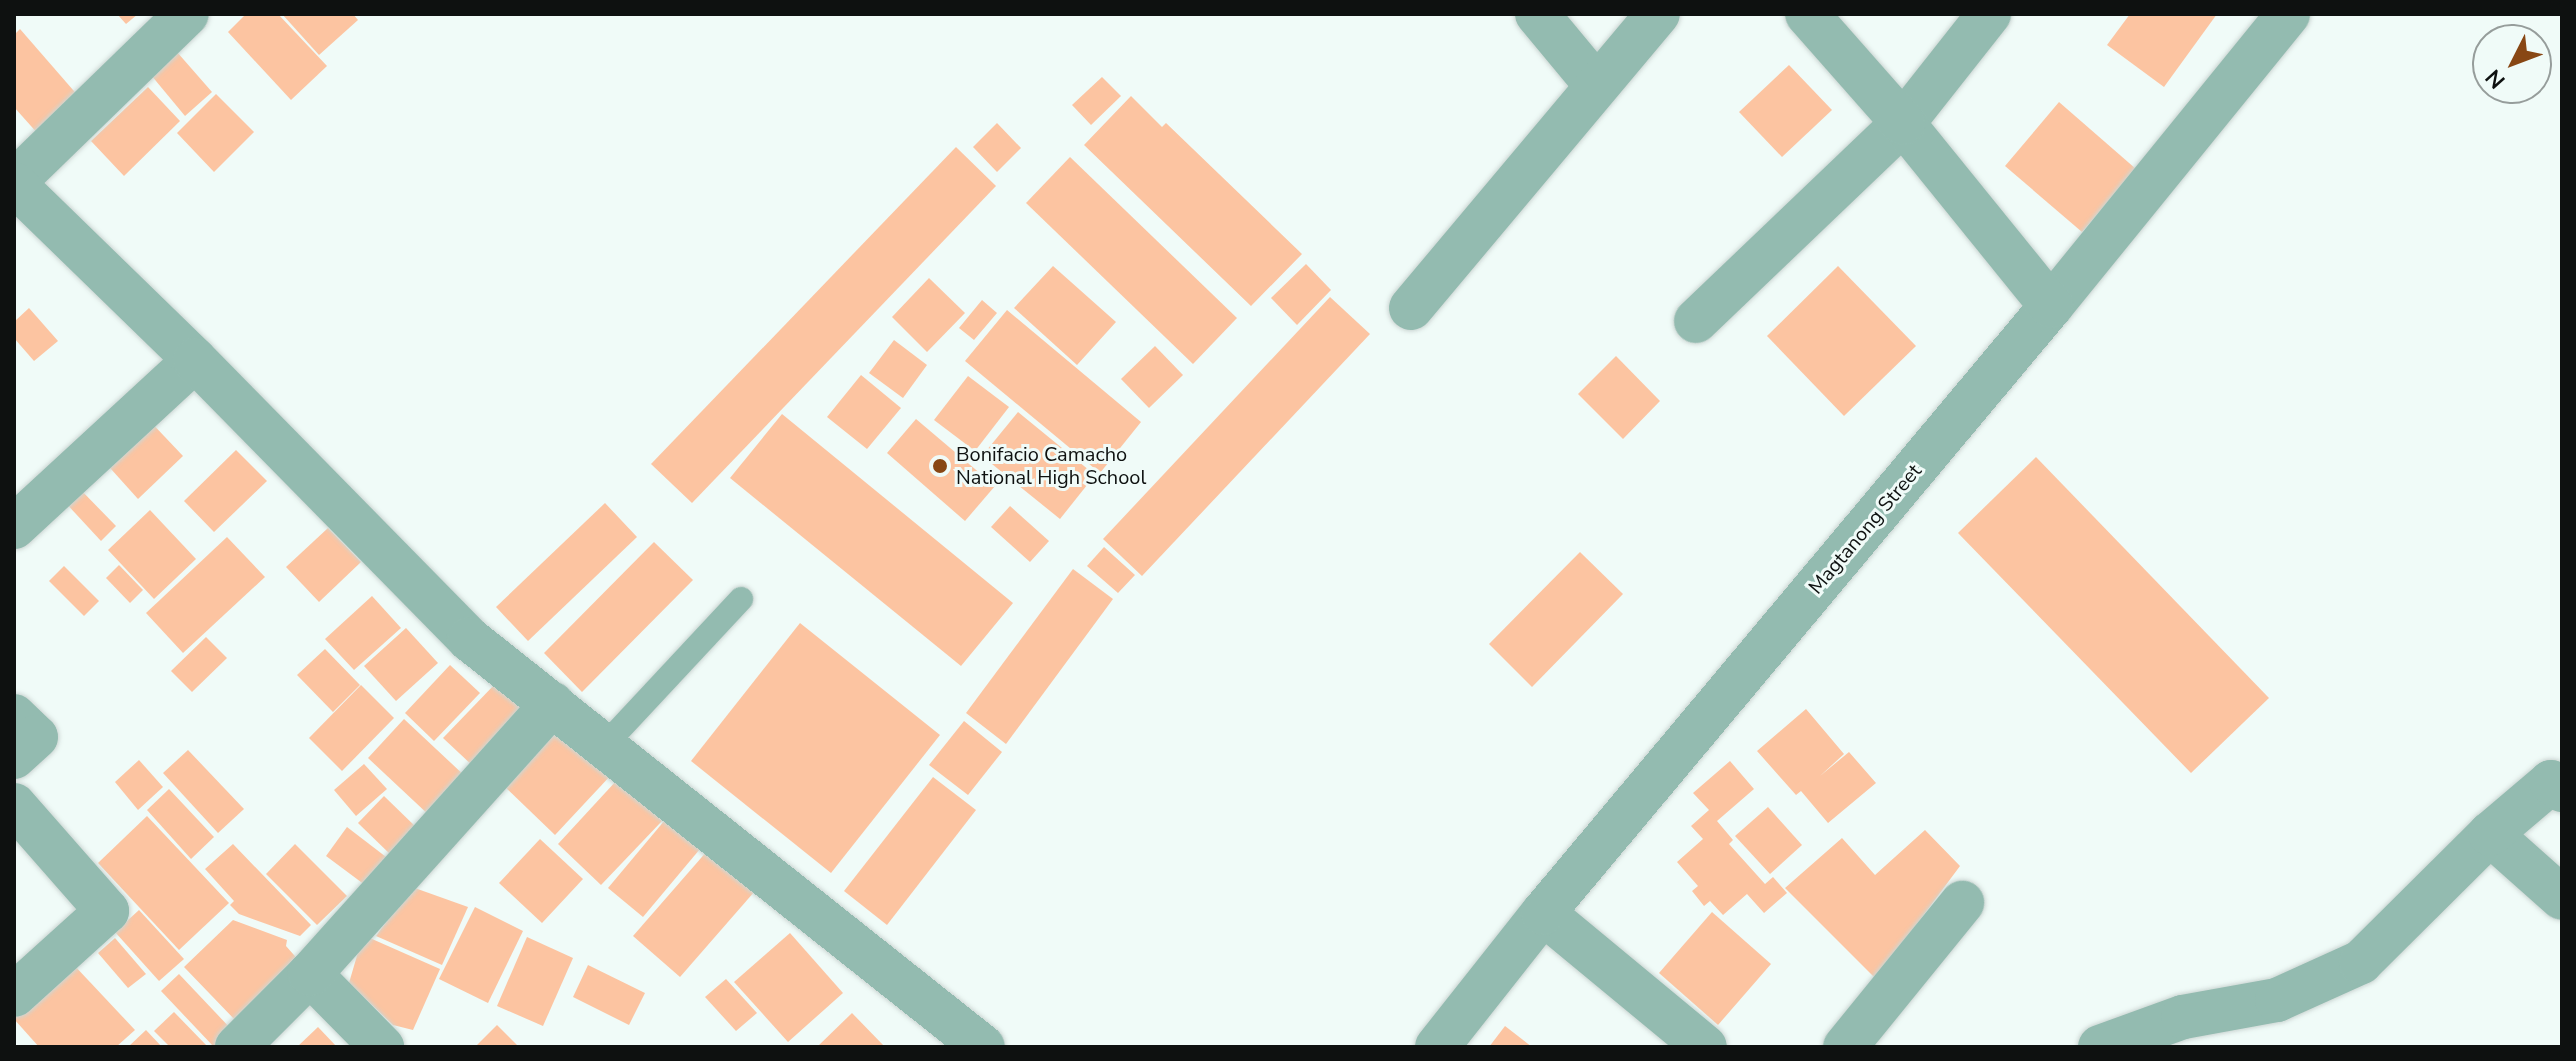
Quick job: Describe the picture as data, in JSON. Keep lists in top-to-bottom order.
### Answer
{
  "streets": {
    "street": ["Magtanong Street"]
  },
  "places": ["Bonifacio Camacho National High School"],
  "north": "bottom left"
}
